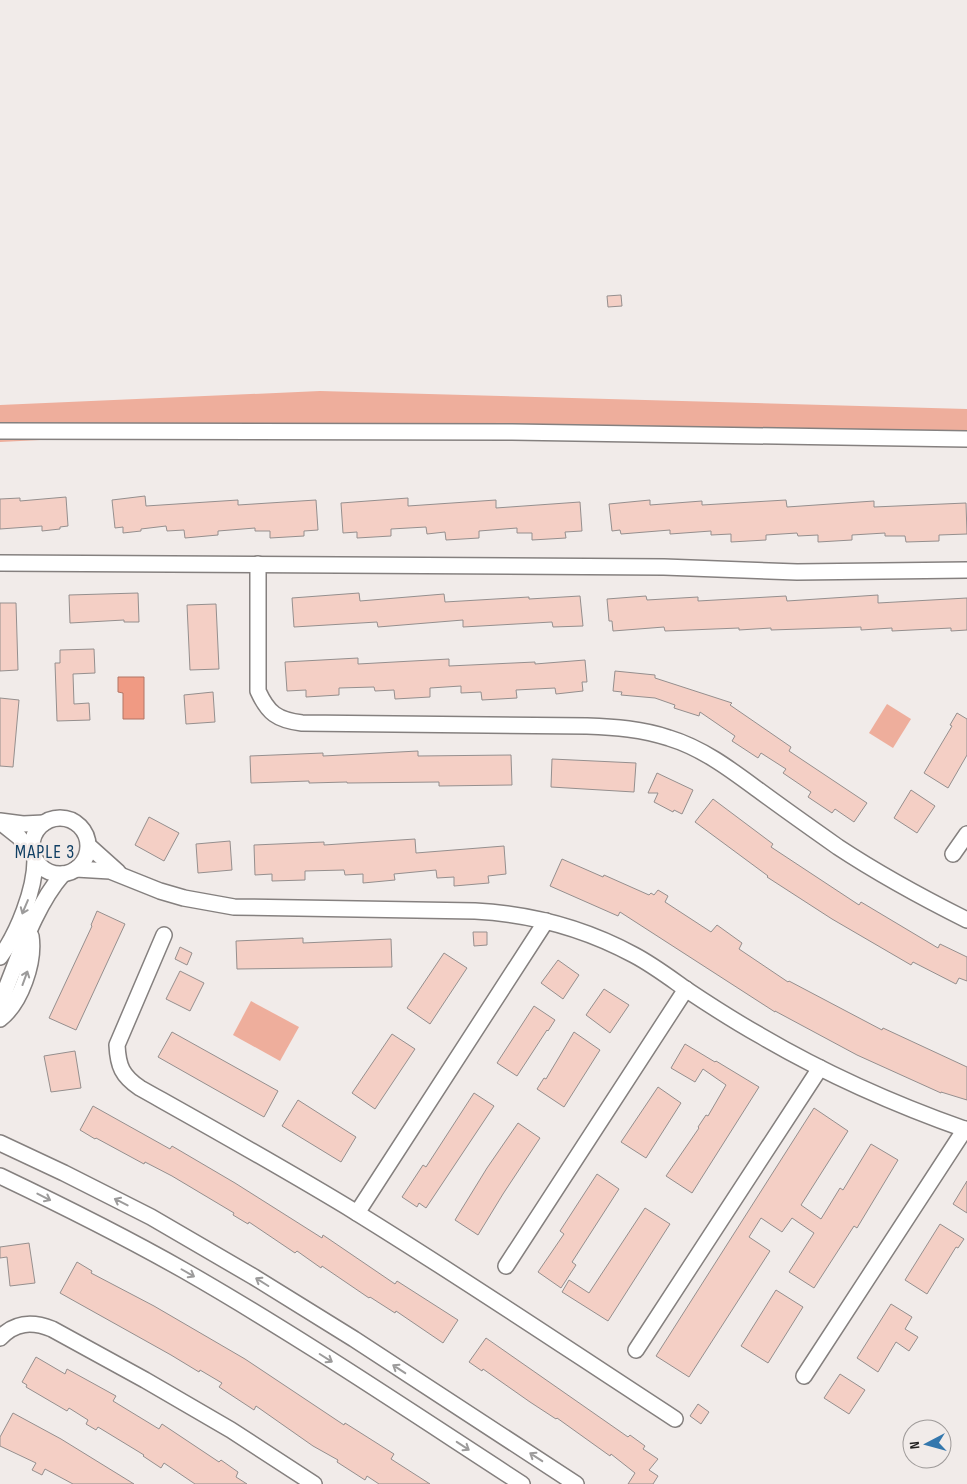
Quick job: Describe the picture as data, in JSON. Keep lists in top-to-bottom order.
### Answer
{
  "districts": ["MAPLE 3"],
  "north": "left"
}
